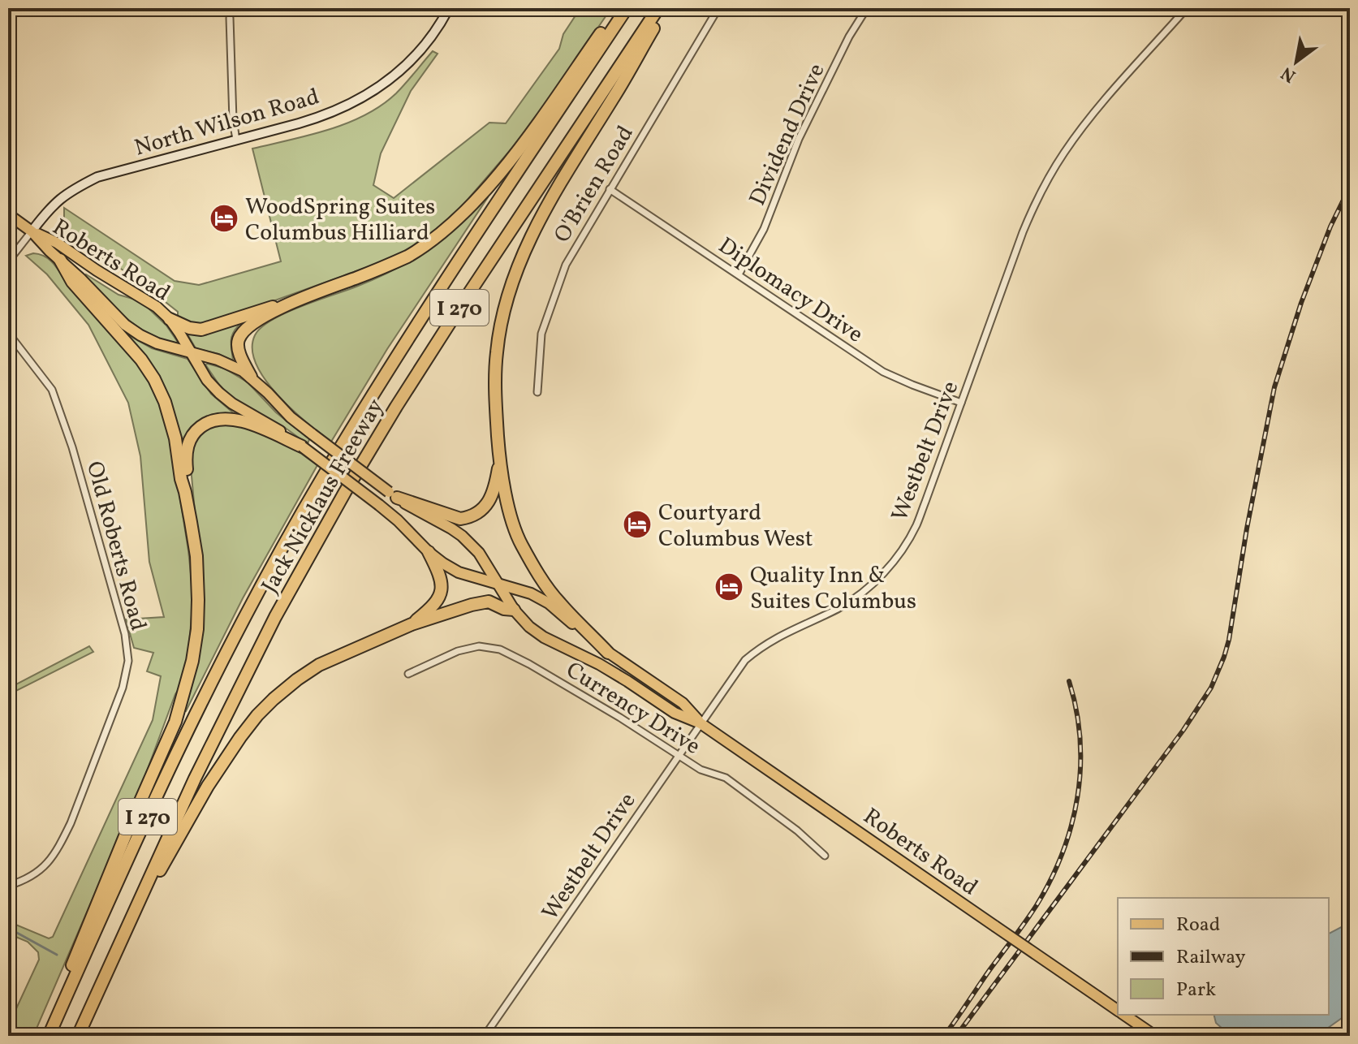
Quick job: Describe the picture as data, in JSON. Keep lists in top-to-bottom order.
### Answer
{
  "streets": {
    "highway": ["I 270", "Jack Nicklaus Freeway"],
    "main road": ["North Wilson Road", "Roberts Road"],
    "street": [
      "Dividend Drive",
      "O'Brien Road",
      "Diplomacy Drive",
      "Westbelt Drive",
      "Old Roberts Road",
      "Currency Drive"
    ]
  },
  "crossings": [
    ["North Wilson Road", "Roberts Road"],
    ["Dividend Drive", "Diplomacy Drive"],
    ["O'Brien Road", "Diplomacy Drive"],
    ["Roberts Road", "Westbelt Drive"],
    ["Diplomacy Drive", "Westbelt Drive"],
    ["Westbelt Drive", "Currency Drive"]
  ],
  "places": {
    "hotel": ["WoodSpring Suites Columbus Hilliard", "Courtyard Columbus West", "Quality Inn & Suites Columbus"]
  },
  "legend": ["Road", "Railway", "Park"],
  "north": "bottom left"
}
